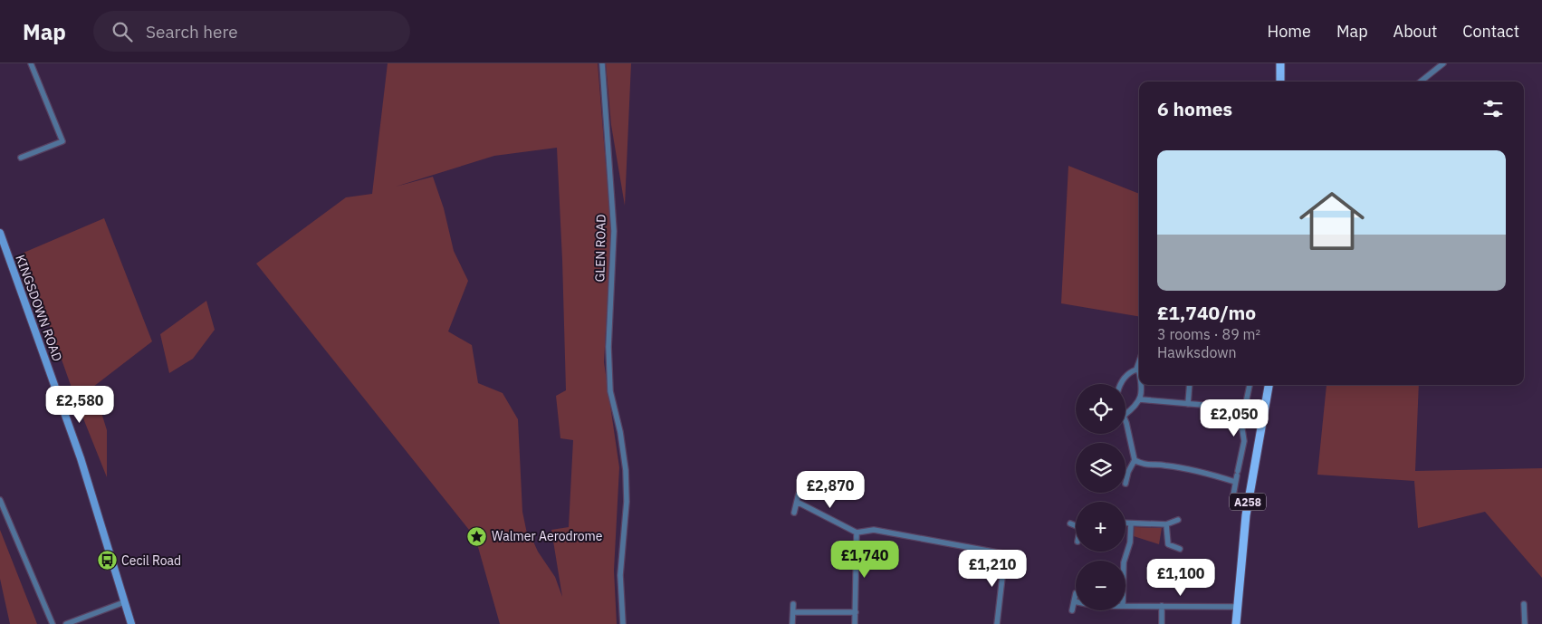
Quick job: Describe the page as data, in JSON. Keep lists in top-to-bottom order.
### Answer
{
  "streets": {
    "main road": ["A258"],
    "street": ["GLEN ROAD", "KINGSDOWN ROAD"]
  },
  "places": {
    "place": ["Walmer Aerodrome"],
    "bus stop": ["Cecil Road"]
  },
  "page": {
    "header": "Map",
    "search": "Search here",
    "nav": [
      "Home",
      "Map",
      "About",
      "Contact"
    ],
    "heading": "6 homes",
    "list": [
      {
        "name": "£1,740/mo",
        "note": "3 rooms · 89 m² · Hawksdown"
      }
    ],
    "map_buttons": ["+", "−"],
    "price": [
      "£2,580",
      "£2,050",
      "£2,870",
      "£1,740",
      "£1,210",
      "£1,100"
    ]
  }
}
